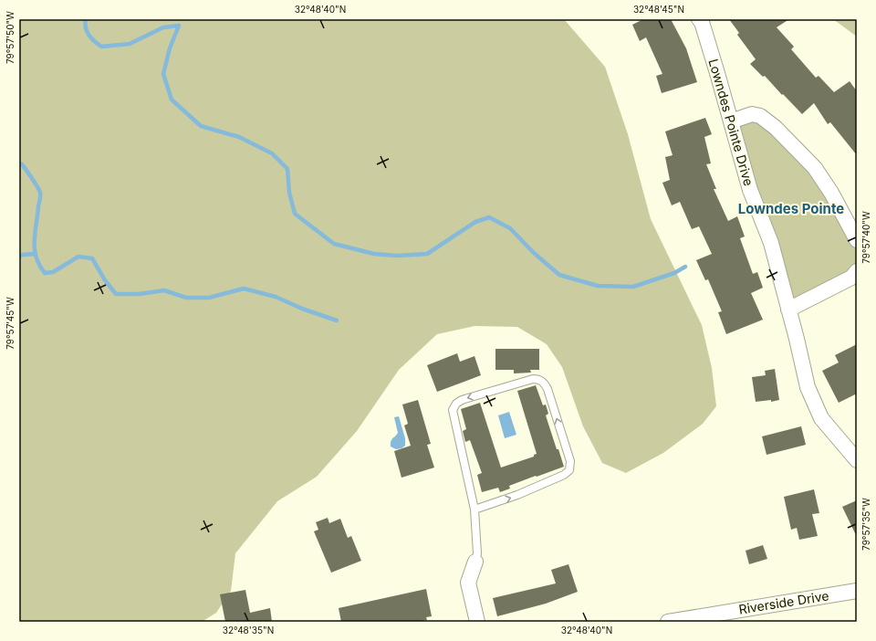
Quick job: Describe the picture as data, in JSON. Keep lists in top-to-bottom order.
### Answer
{
  "streets": {
    "street": ["Lowndes Pointe Drive", "Riverside Drive"]
  },
  "districts": ["Lowndes Pointe"],
  "coordinates": [
    "32°48'40\"N",
    "32°48'45\"N",
    "79°57'50\"W",
    "79°57'40\"W",
    "79°57'45\"W",
    "79°57'35\"W",
    "32°48'35\"N"
  ]
}
